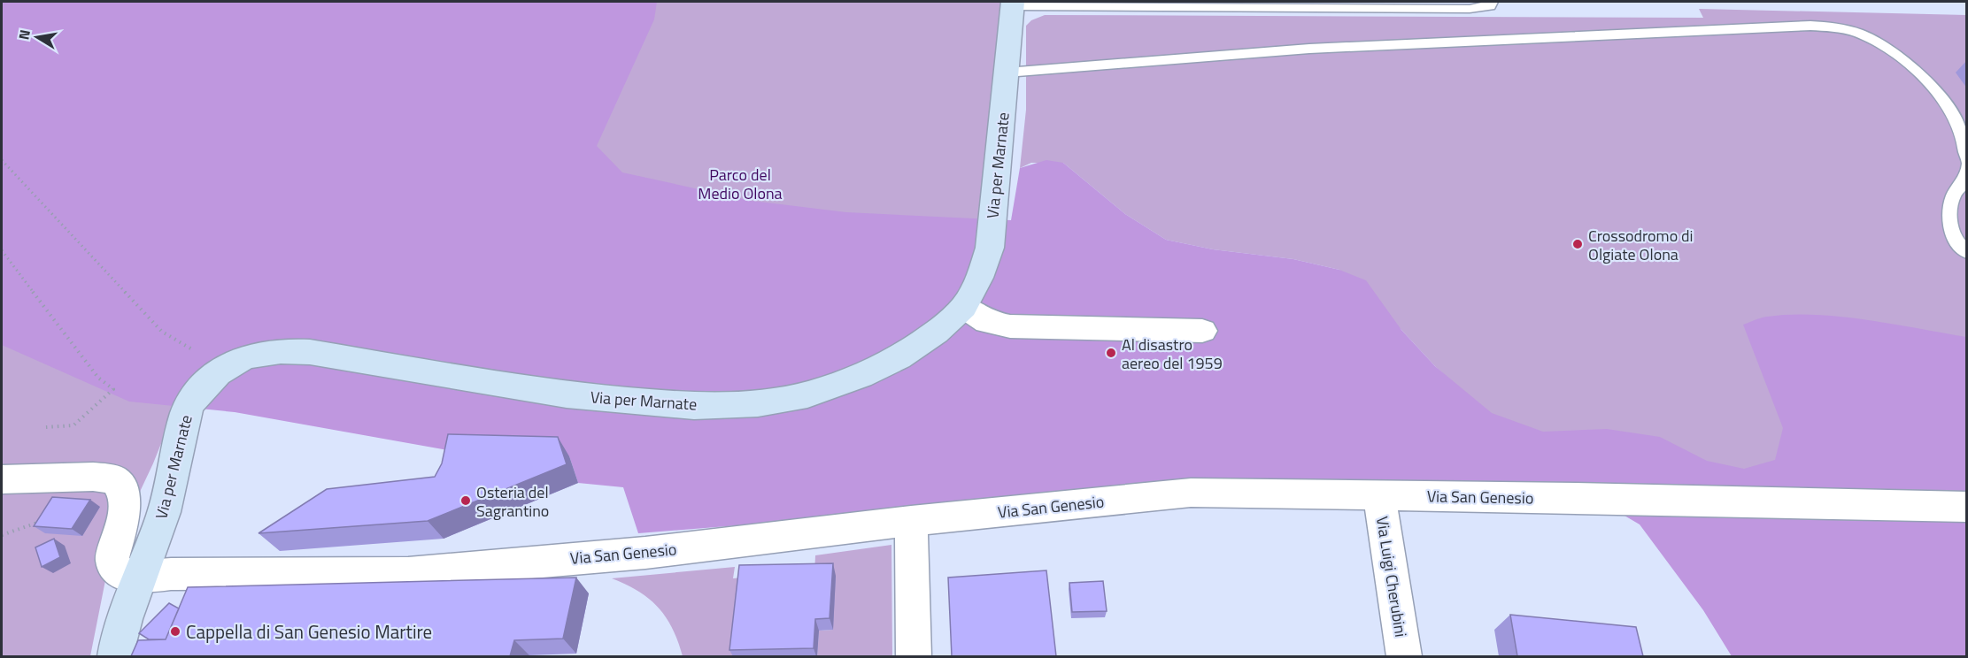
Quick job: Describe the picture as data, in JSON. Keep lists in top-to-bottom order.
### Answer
{
  "streets": {
    "street": ["Via per Marnate", "Via San Genesio", "Via Luigi Cherubini"]
  },
  "crossings": [
    ["Via per Marnate", "Via San Genesio"],
    ["Via San Genesio", "Via Luigi Cherubini"]
  ],
  "parks": ["Parco del Medio Olona"],
  "places": [
    "Crossodromo di Olgiate Olona",
    "Al disastro aereo del 1959",
    "Osteria del Sagrantino",
    "Cappella di San Genesio Martire"
  ],
  "north": "left"
}
